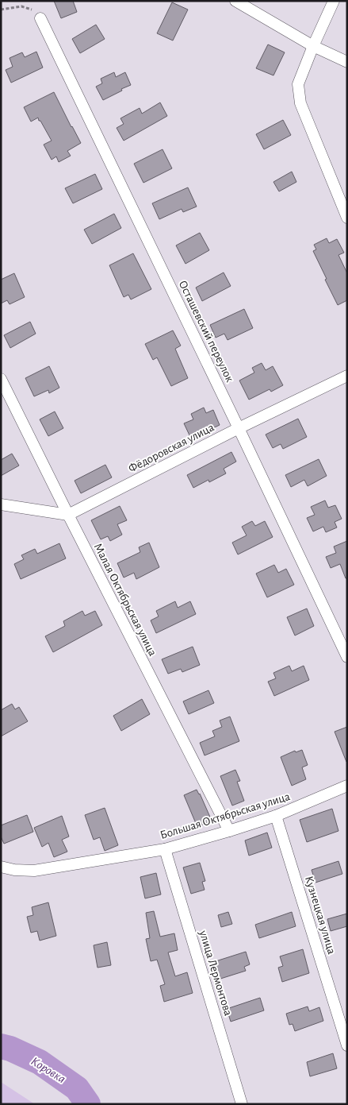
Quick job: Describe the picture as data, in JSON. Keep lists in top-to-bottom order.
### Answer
{
  "streets": {
    "street": [
      "Осташевский переулок",
      "Фёдоровская улица",
      "Малая Октябрьская улица",
      "Большая Октябрьская улица",
      "Кузнецкая улица",
      "улица Лермонтова"
    ]
  },
  "crossings": [
    ["Осташевский переулок", "Фёдоровская улица"],
    ["Фёдоровская улица", "Малая Октябрьская улица"],
    ["Малая Октябрьская улица", "Большая Октябрьская улица"],
    ["Большая Октябрьская улица", "Кузнецкая улица"],
    ["Большая Октябрьская улица", "улица Лермонтова"]
  ],
  "water": ["Коровка"]
}
